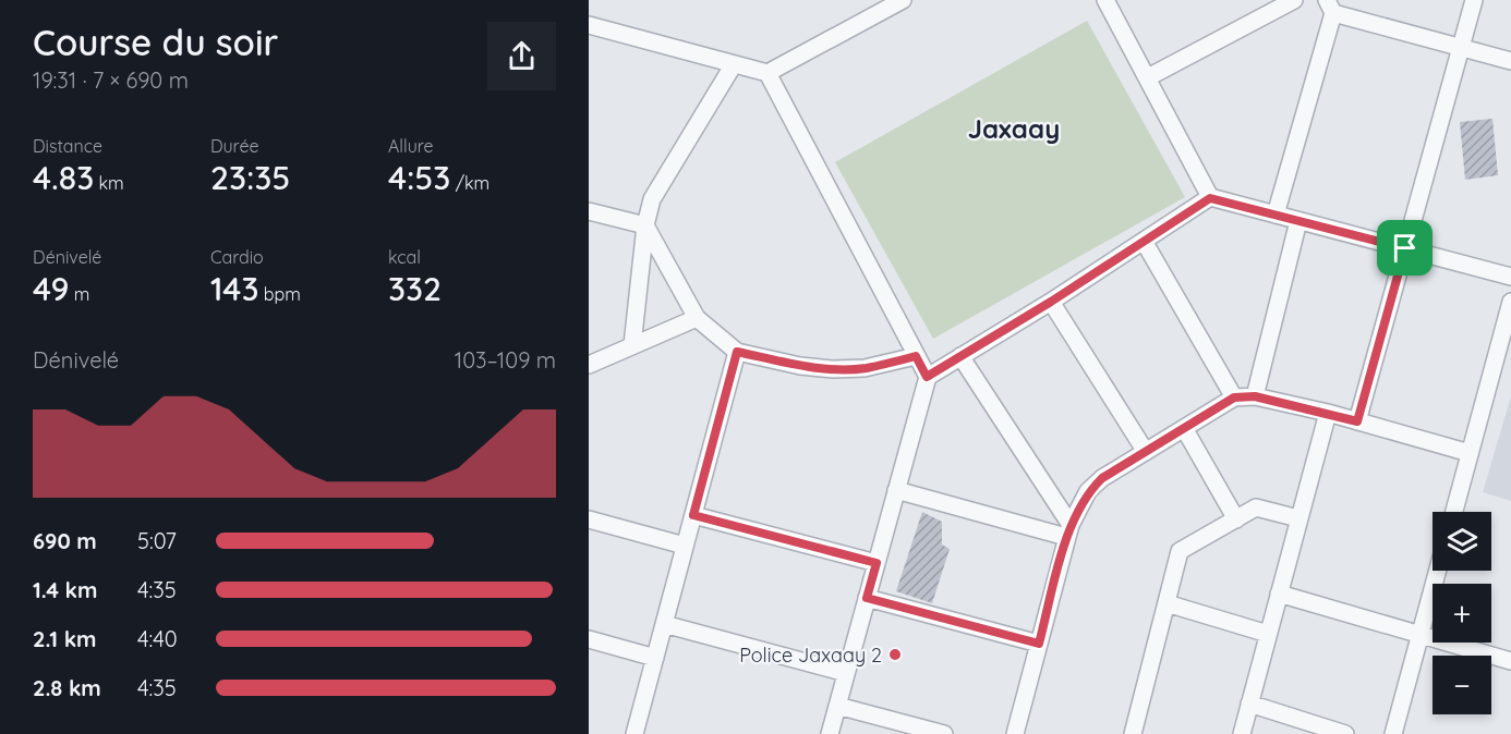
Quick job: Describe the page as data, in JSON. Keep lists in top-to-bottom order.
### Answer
{
  "districts": ["Jaxaay"],
  "places": ["Police Jaxaay 2"],
  "page": {
    "heading": ["Course du soir", "19:31 · 7 × 690 m"],
    "stats": [
      ["Distance", "4.83 km"],
      ["Durée", "23:35"],
      ["Allure", "4:53 /km"],
      ["Dénivelé", "49 m"],
      ["Cardio", "143 bpm"],
      ["kcal", "332"]
    ],
    "chart": ["Dénivelé", "103–109 m"],
    "map_buttons": ["+", "−"],
    "list": [
      {
        "name": "690 m",
        "note": "5:07"
      },
      {
        "name": "1.4 km",
        "note": "4:35"
      },
      {
        "name": "2.1 km",
        "note": "4:40"
      },
      {
        "name": "2.8 km",
        "note": "4:35"
      }
    ]
  }
}
